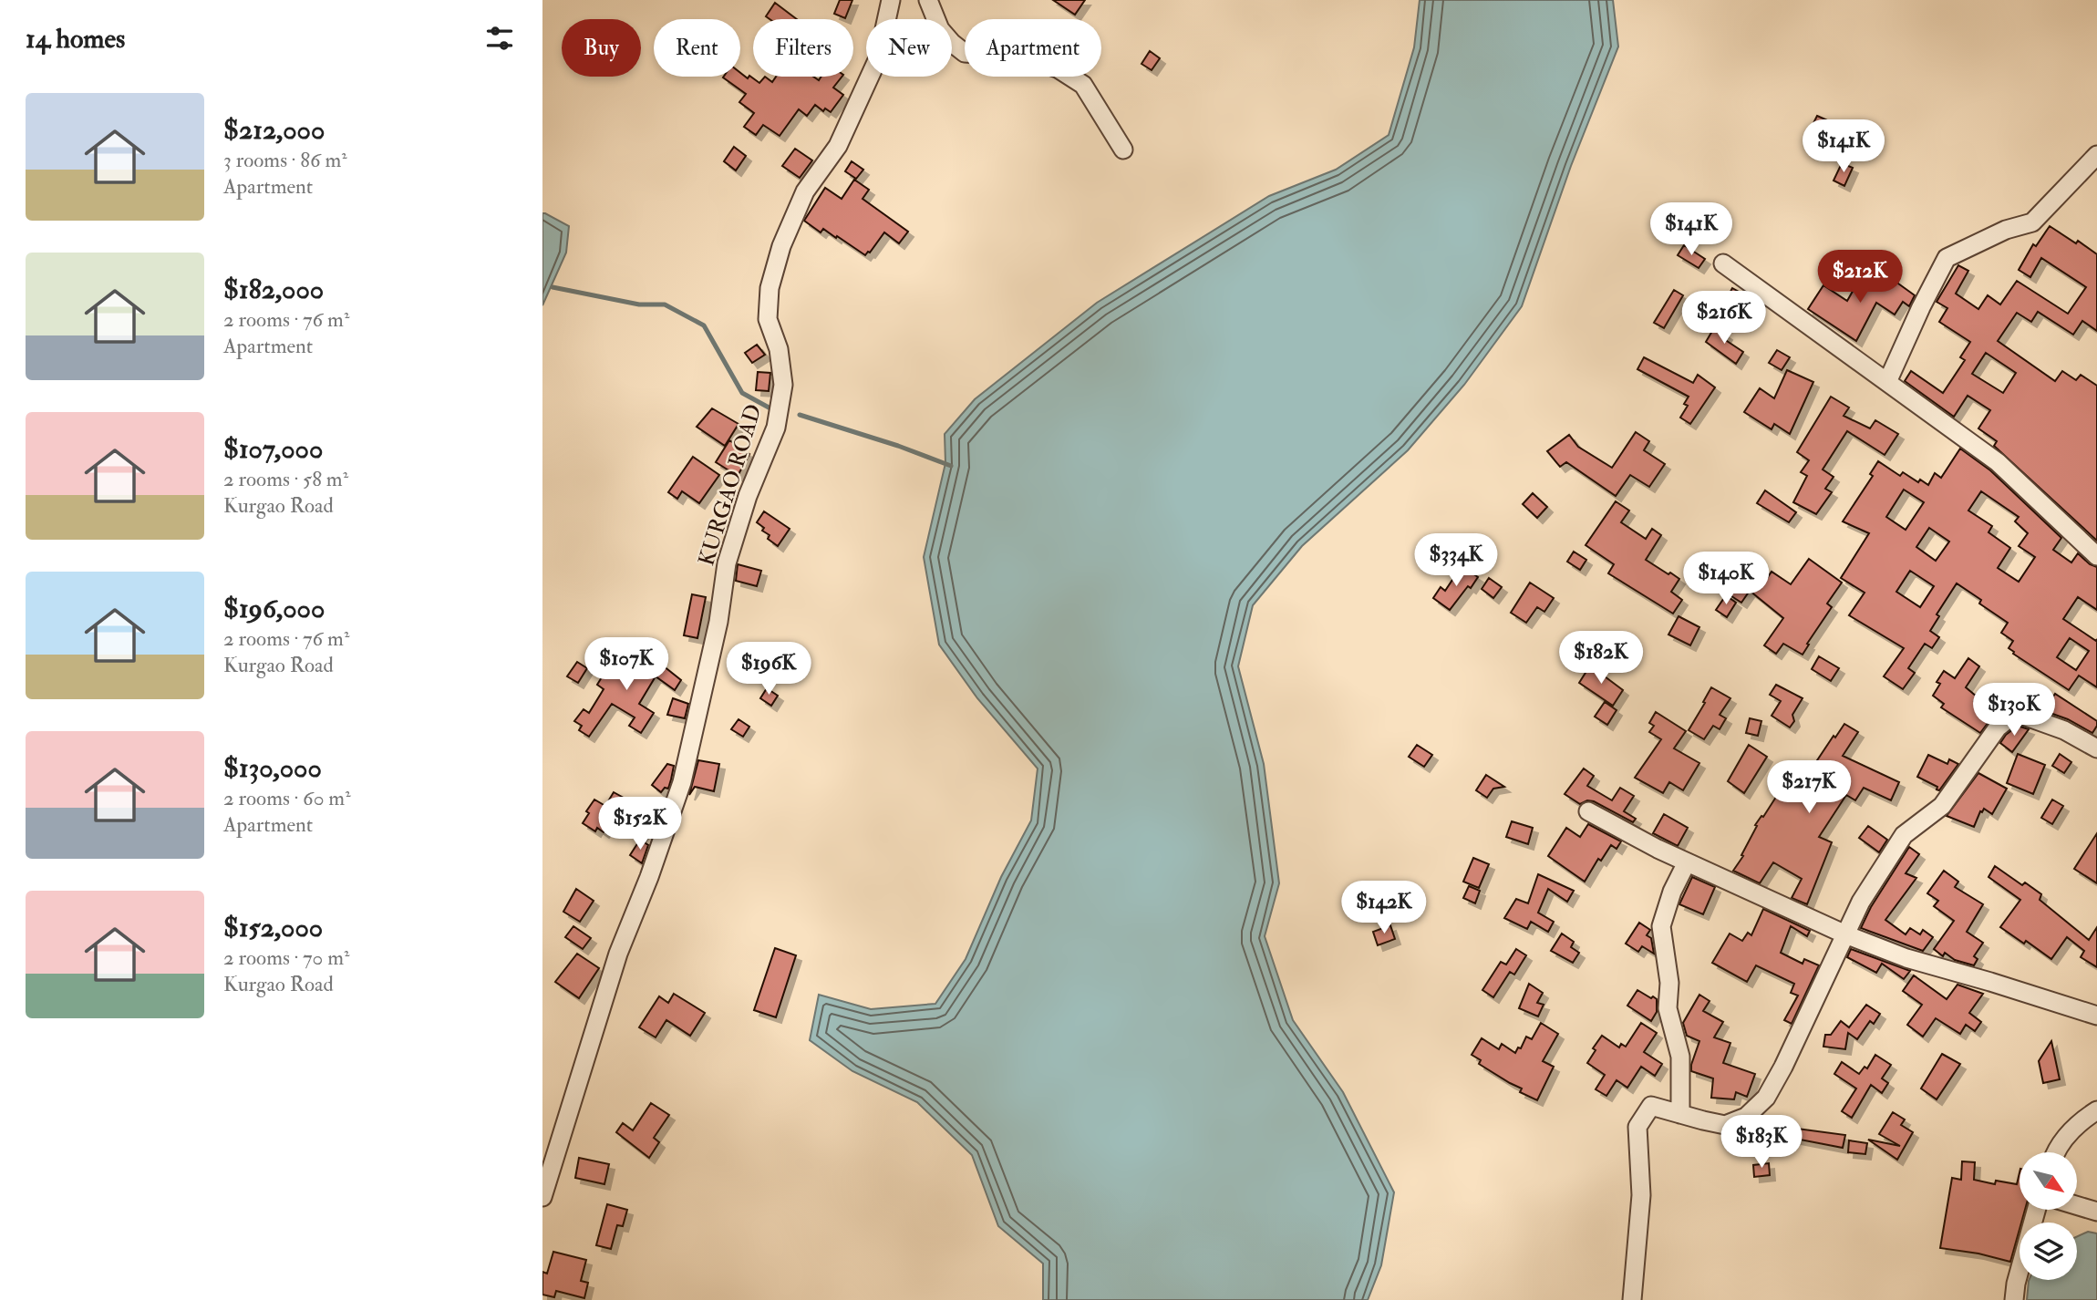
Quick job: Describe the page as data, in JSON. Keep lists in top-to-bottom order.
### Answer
{
  "streets": {
    "street": ["KURGAO ROAD"]
  },
  "north": "bottom right",
  "page": {
    "heading": "14 homes",
    "chip": [
      "Buy",
      "Rent",
      "Filters",
      "New",
      "Apartment"
    ],
    "list": [
      {
        "name": "$212,000",
        "note": "3 rooms · 86 m² · Apartment"
      },
      {
        "name": "$182,000",
        "note": "2 rooms · 76 m² · Apartment"
      },
      {
        "name": "$107,000",
        "note": "2 rooms · 58 m² · Kurgao Road"
      },
      {
        "name": "$196,000",
        "note": "2 rooms · 76 m² · Kurgao Road"
      },
      {
        "name": "$130,000",
        "note": "2 rooms · 60 m² · Apartment"
      },
      {
        "name": "$152,000",
        "note": "2 rooms · 70 m² · Kurgao Road"
      }
    ],
    "price": [
      "$141K",
      "$141K",
      "$212K",
      "$216K",
      "$334K",
      "$140K",
      "$182K",
      "$107K",
      "$196K",
      "$130K",
      "$217K",
      "$152K",
      "$142K",
      "$183K"
    ]
  }
}
